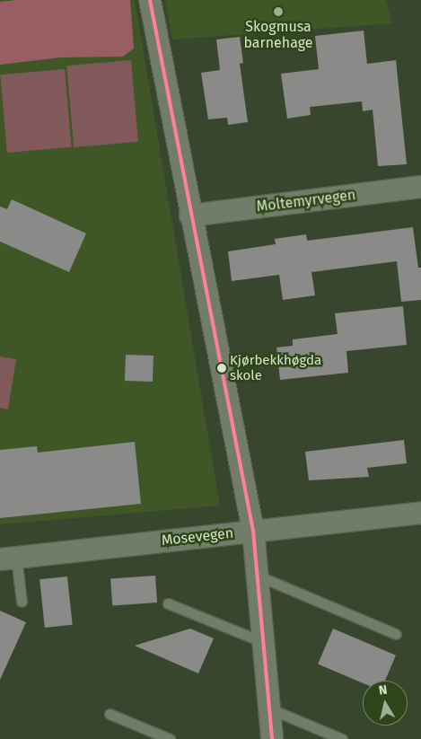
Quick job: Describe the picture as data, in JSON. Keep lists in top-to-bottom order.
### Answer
{
  "streets": {
    "street": ["Moltemyrvegen", "Mosevegen"]
  },
  "places": ["Skogmusa barnehage", "Kjørbekkhøgda skole"],
  "north": "top"
}
